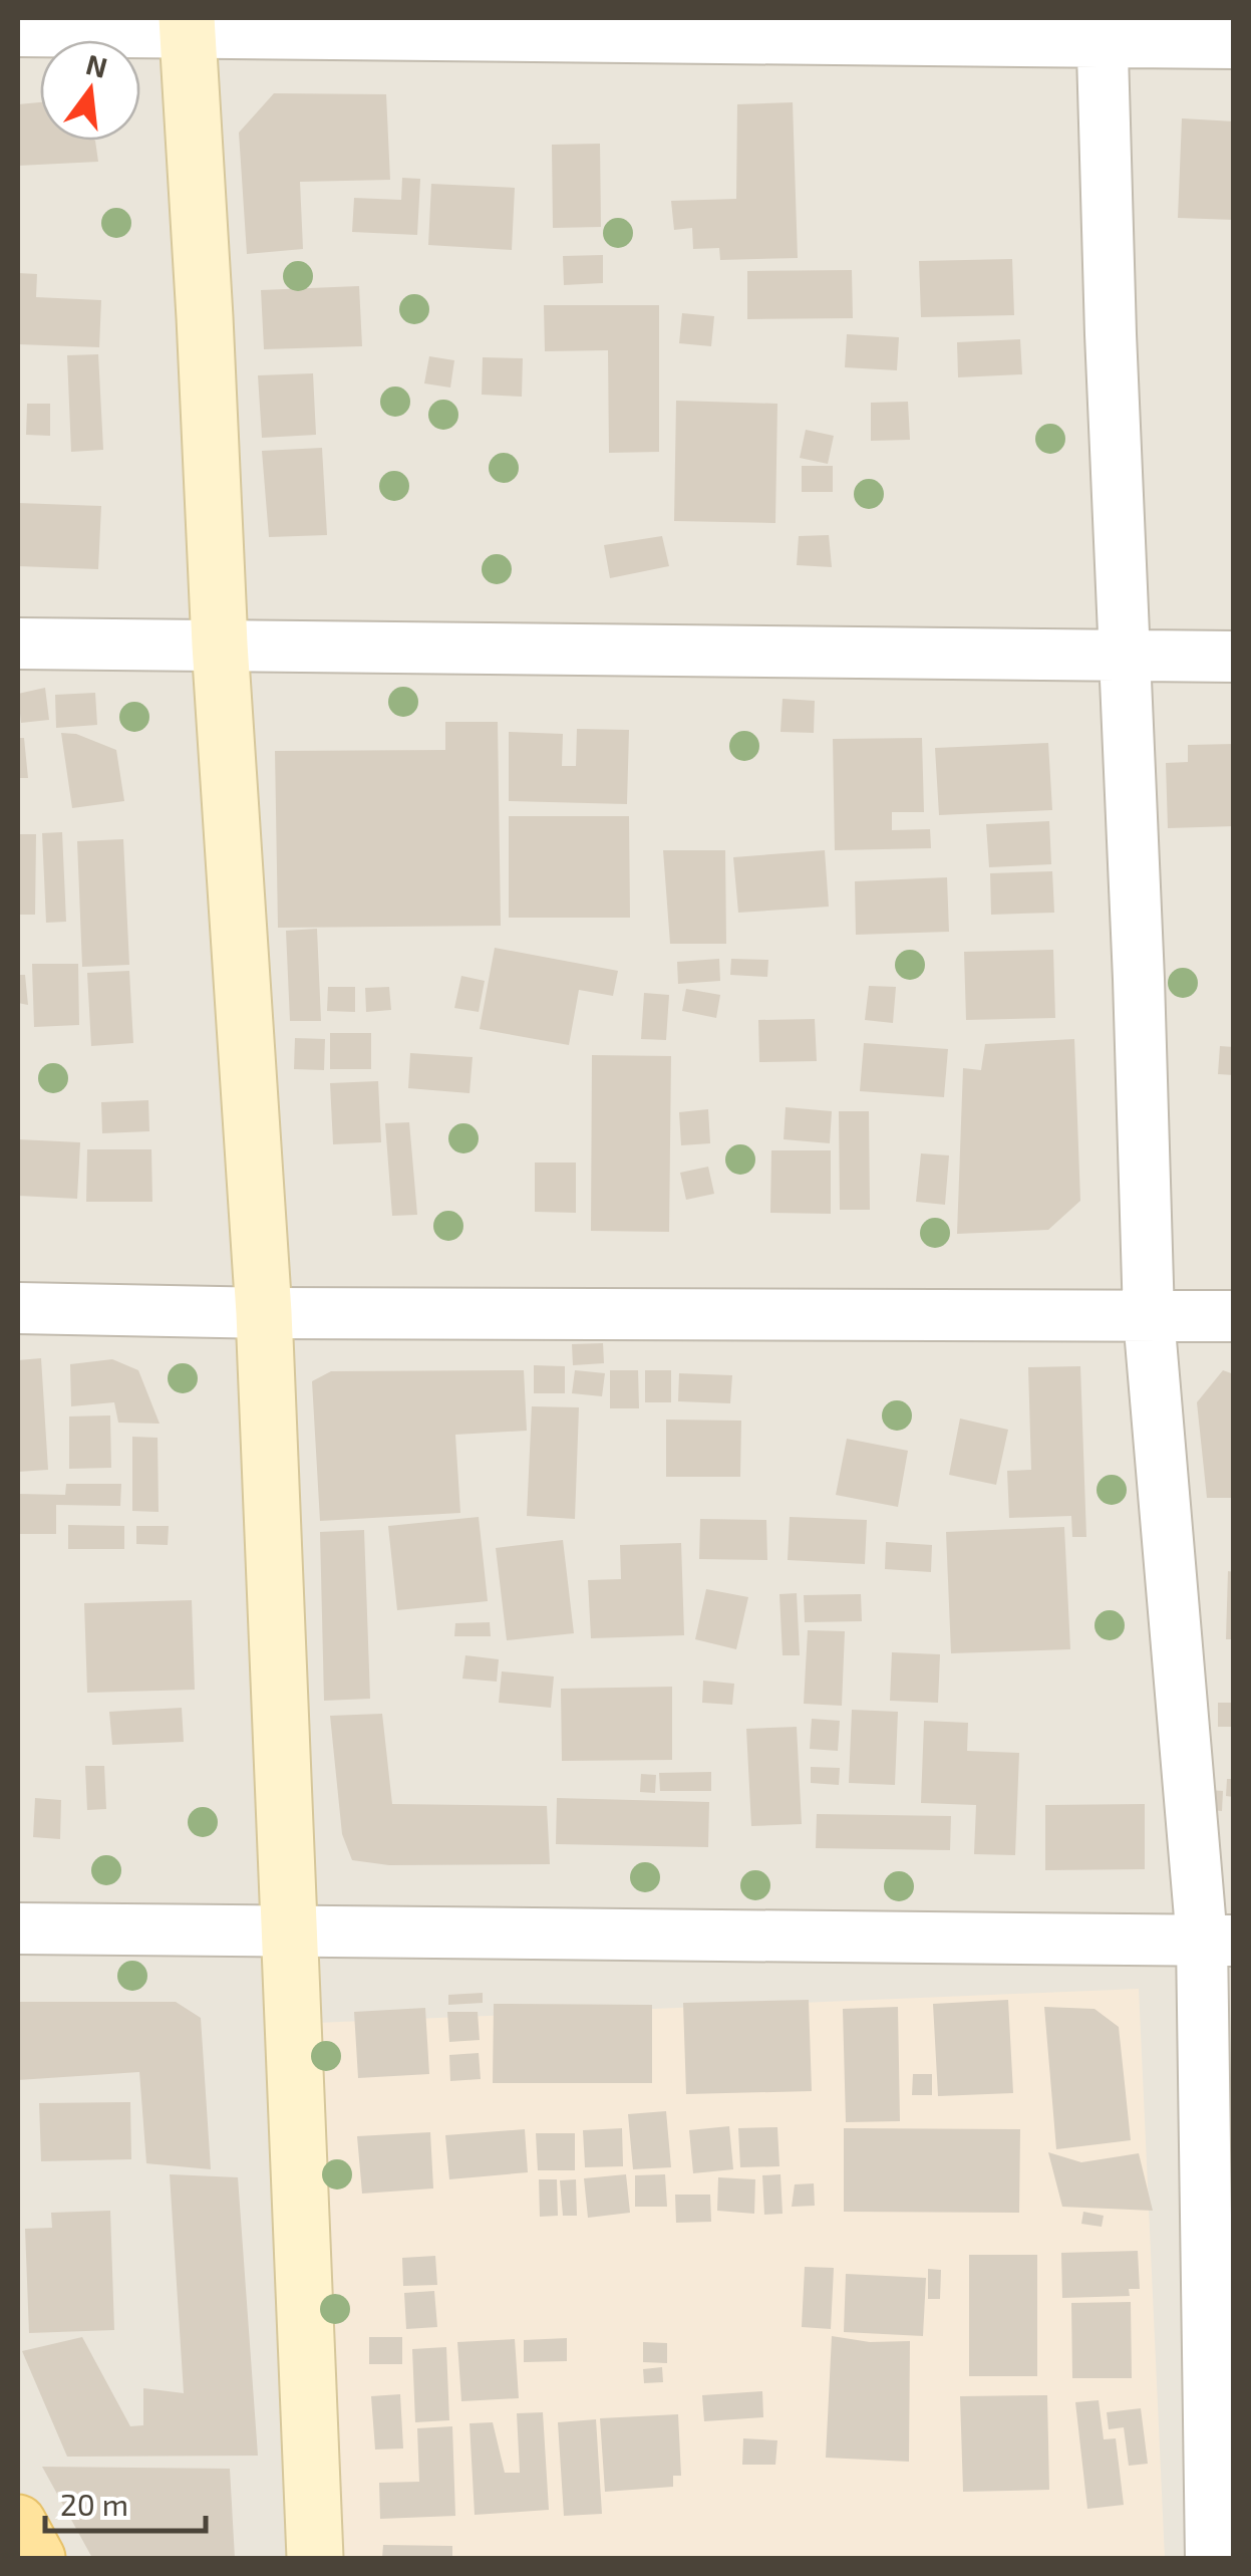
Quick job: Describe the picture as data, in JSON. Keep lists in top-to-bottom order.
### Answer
{
  "scale_bar": "20 m",
  "north": "top"
}
